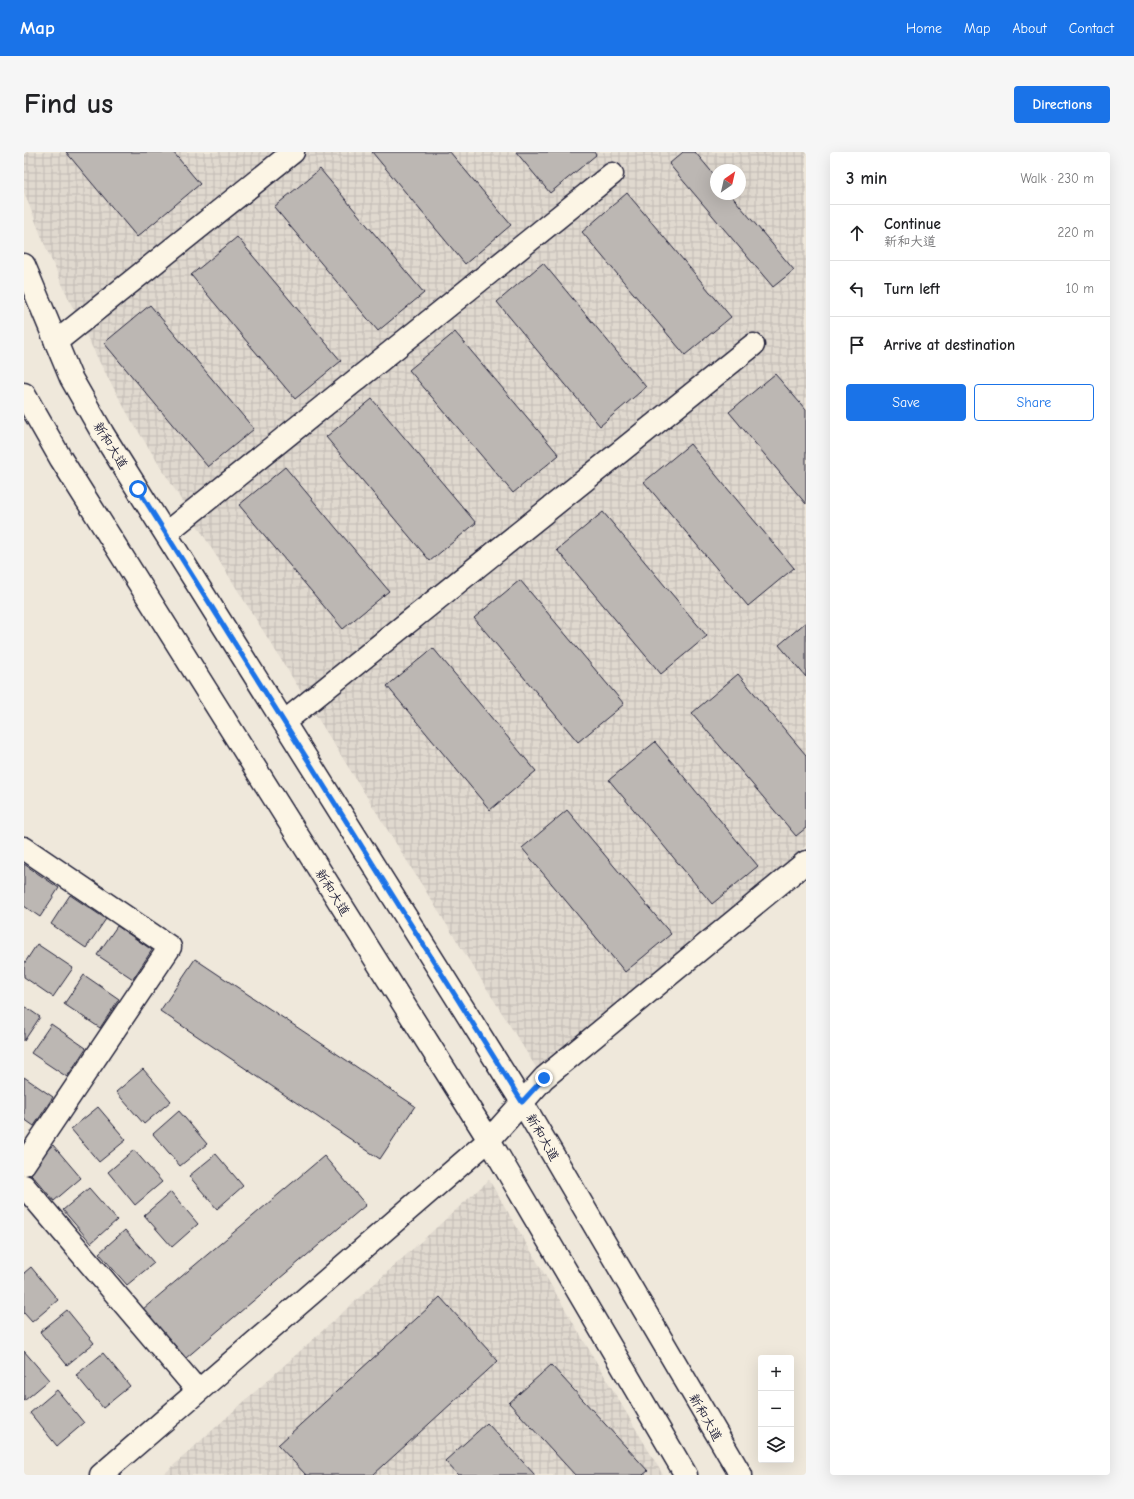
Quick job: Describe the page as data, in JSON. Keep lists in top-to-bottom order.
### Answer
{
  "streets": {
    "main road": ["新和大道"]
  },
  "north": "top right",
  "page": {
    "header": "Map",
    "nav": [
      "Home",
      "Map",
      "About",
      "Contact"
    ],
    "buttons": [
      "Directions",
      ["Save", "Share"]
    ],
    "title": "Find us",
    "heading": ["3 min", "Walk · 230 m"],
    "list": [
      ["Continue", "新和大道", "220 m"],
      ["Turn left", "10 m"],
      "Arrive at destination"
    ],
    "map_buttons": ["+", "−"]
  }
}
